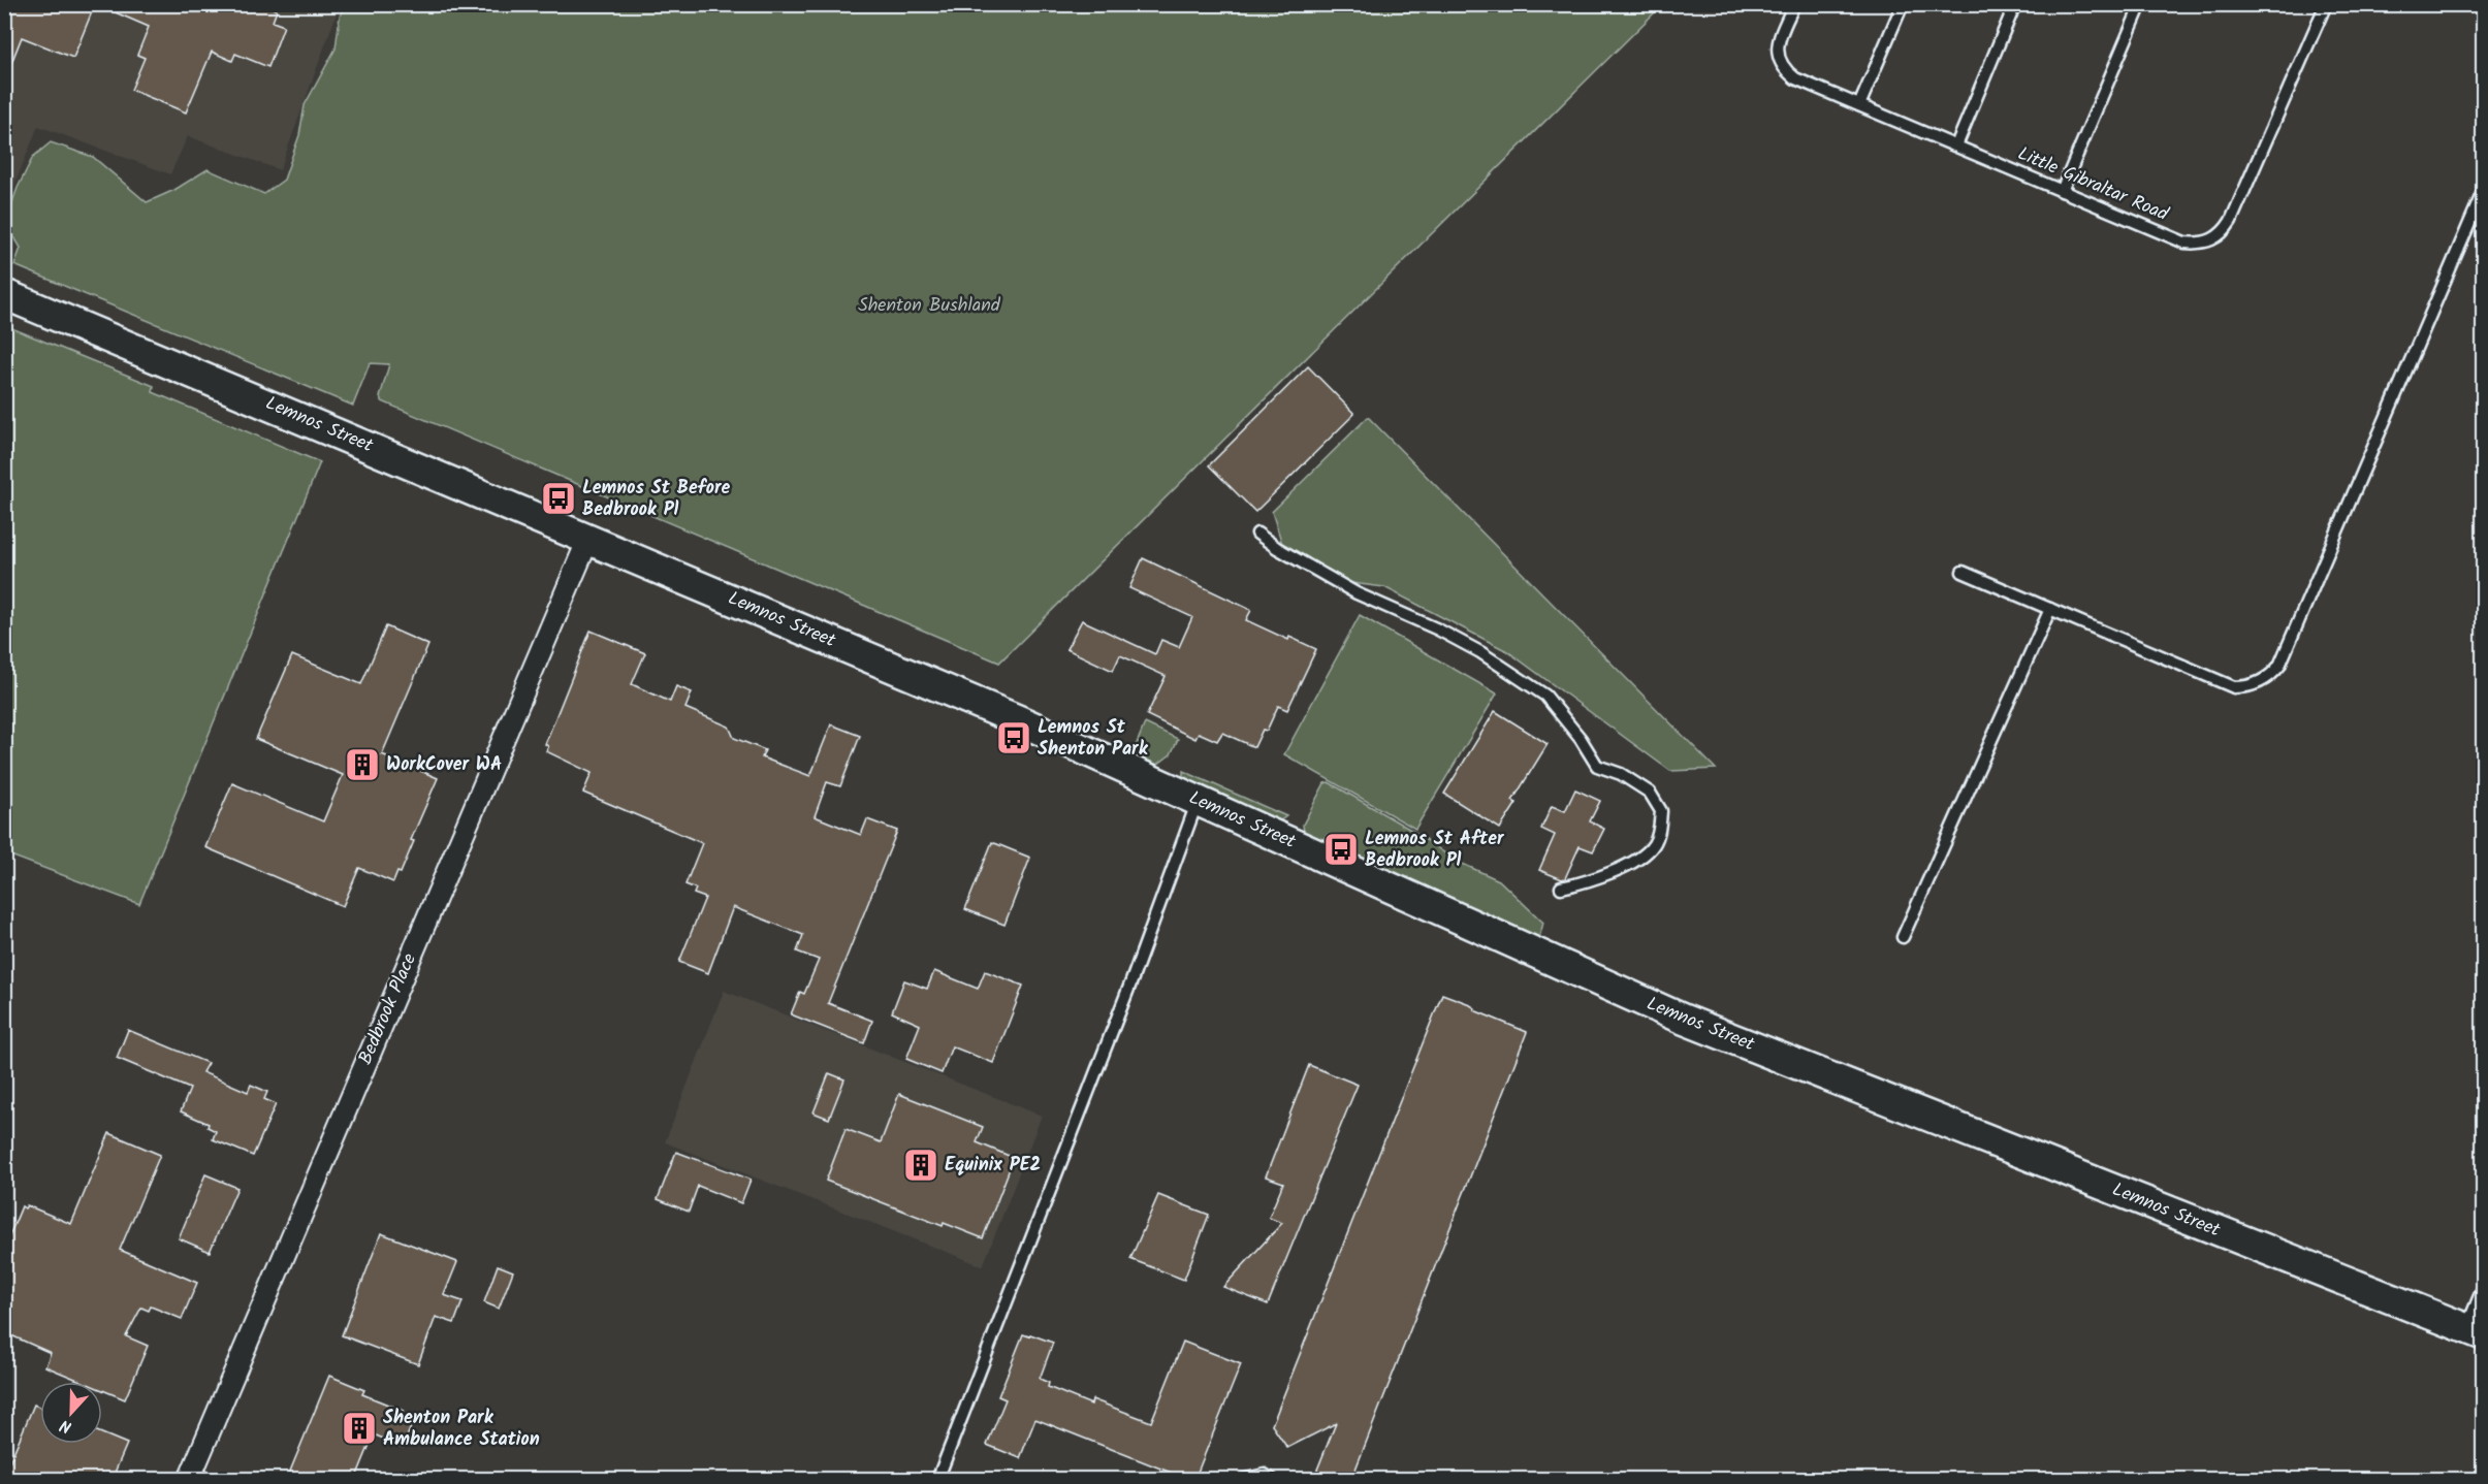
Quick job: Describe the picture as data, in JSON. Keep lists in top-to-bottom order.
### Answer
{
  "streets": {
    "street": ["Lemnos Street", "Bedbrook Place"],
    "lane": ["Little Gibraltar Road"]
  },
  "crossings": [
    ["Lemnos Street", "Bedbrook Place"]
  ],
  "parks": ["Shenton Bushland"],
  "places": {
    "bus stop": ["Lemnos St Before Bedbrook Pl", "Lemnos St Shenton Park", "Lemnos St After Bedbrook Pl"],
    "building": ["WorkCover WA", "Equinix PE2", "Shenton Park Ambulance Station"]
  },
  "north": "bottom"
}
